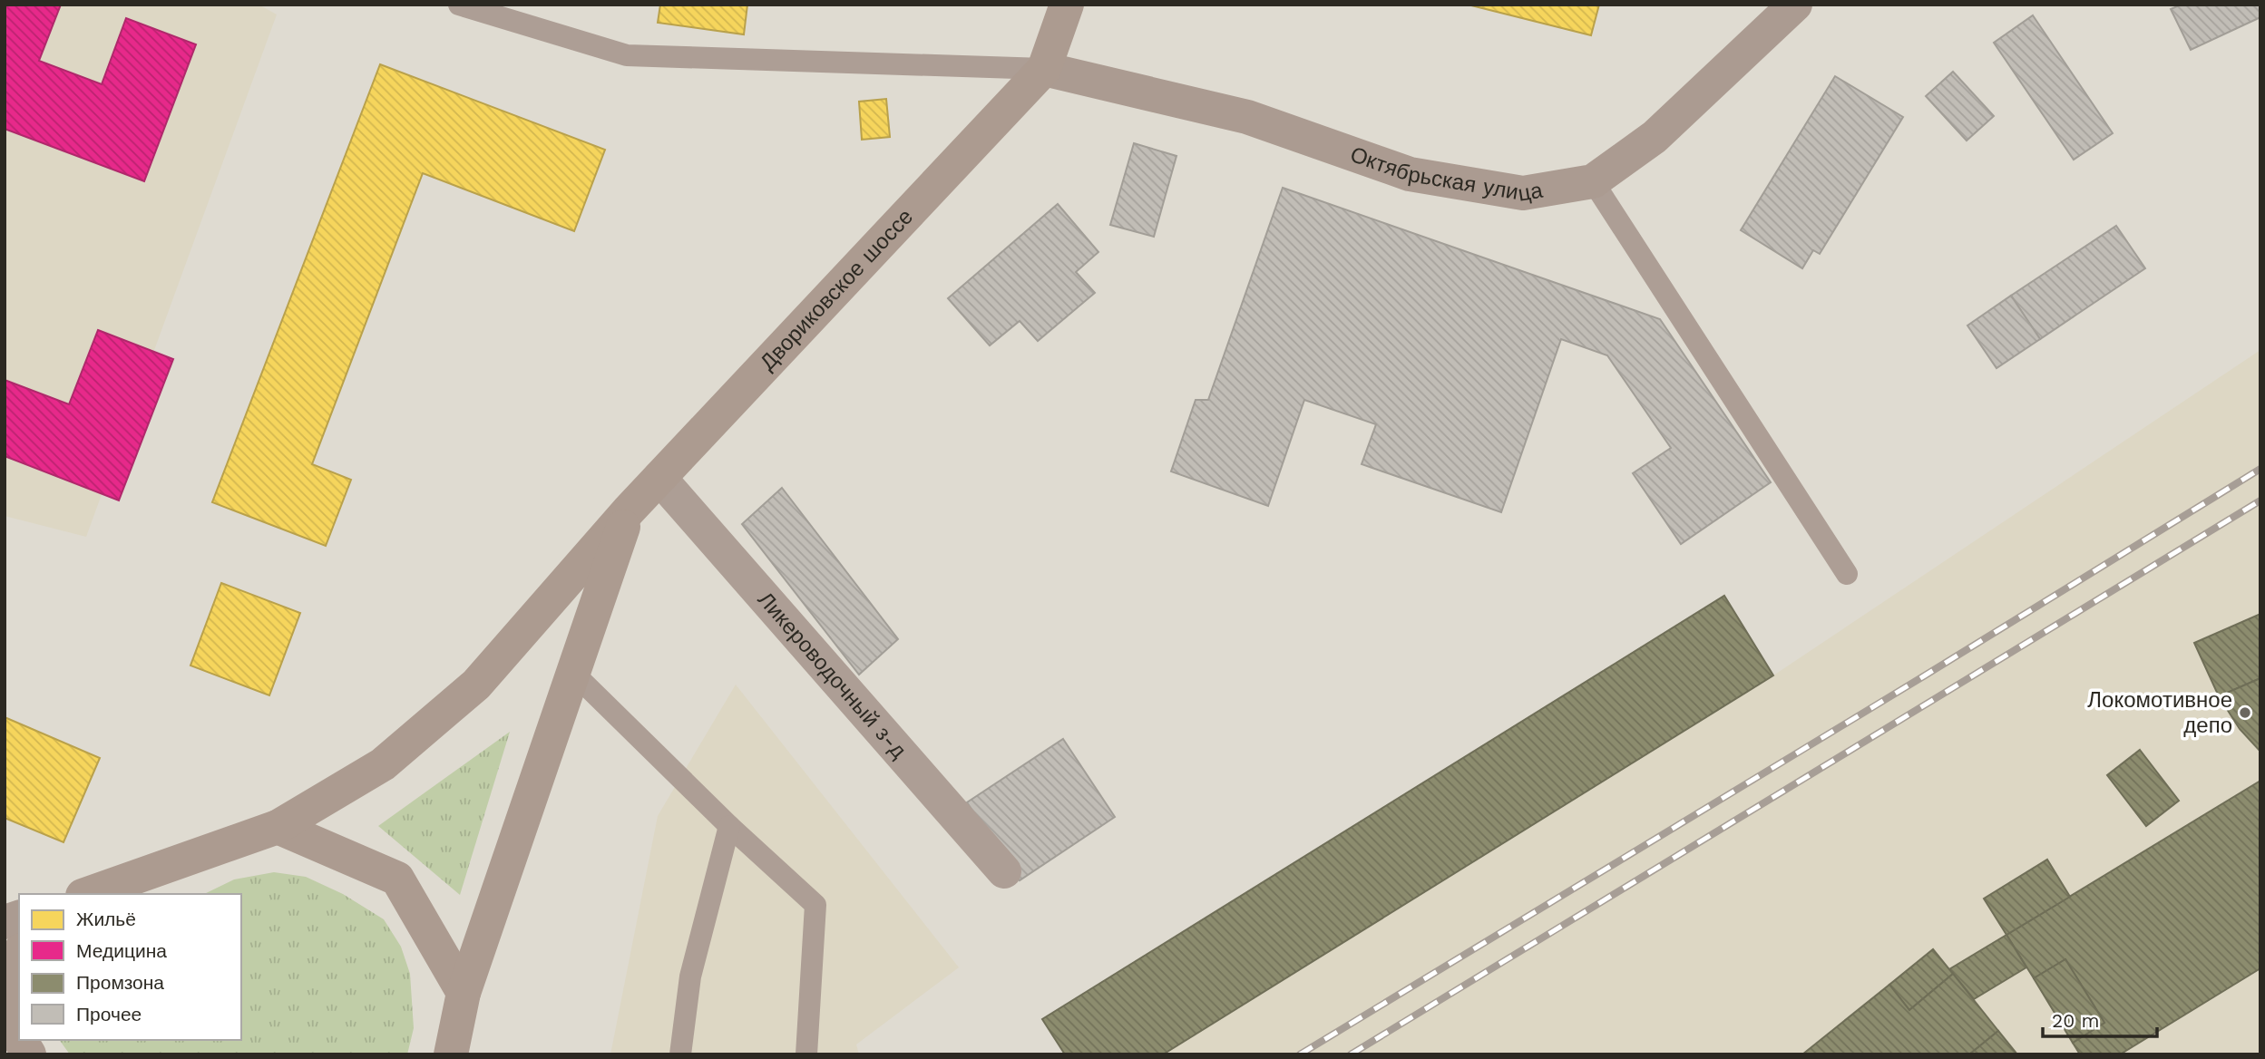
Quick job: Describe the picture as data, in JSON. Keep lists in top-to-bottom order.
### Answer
{
  "streets": {
    "main road": ["Октябрьская улица", "Двориковское шоссе"],
    "street": ["Ликероводочный з-д"]
  },
  "crossings": [
    ["Октябрьская улица", "Двориковское шоссе"],
    ["Двориковское шоссе", "Ликероводочный з-д"]
  ],
  "places": ["Локомотивное депо"],
  "legend": [
    "Жильё",
    "Медицина",
    "Промзона",
    "Прочее"
  ],
  "scale_bar": "20 m"
}
